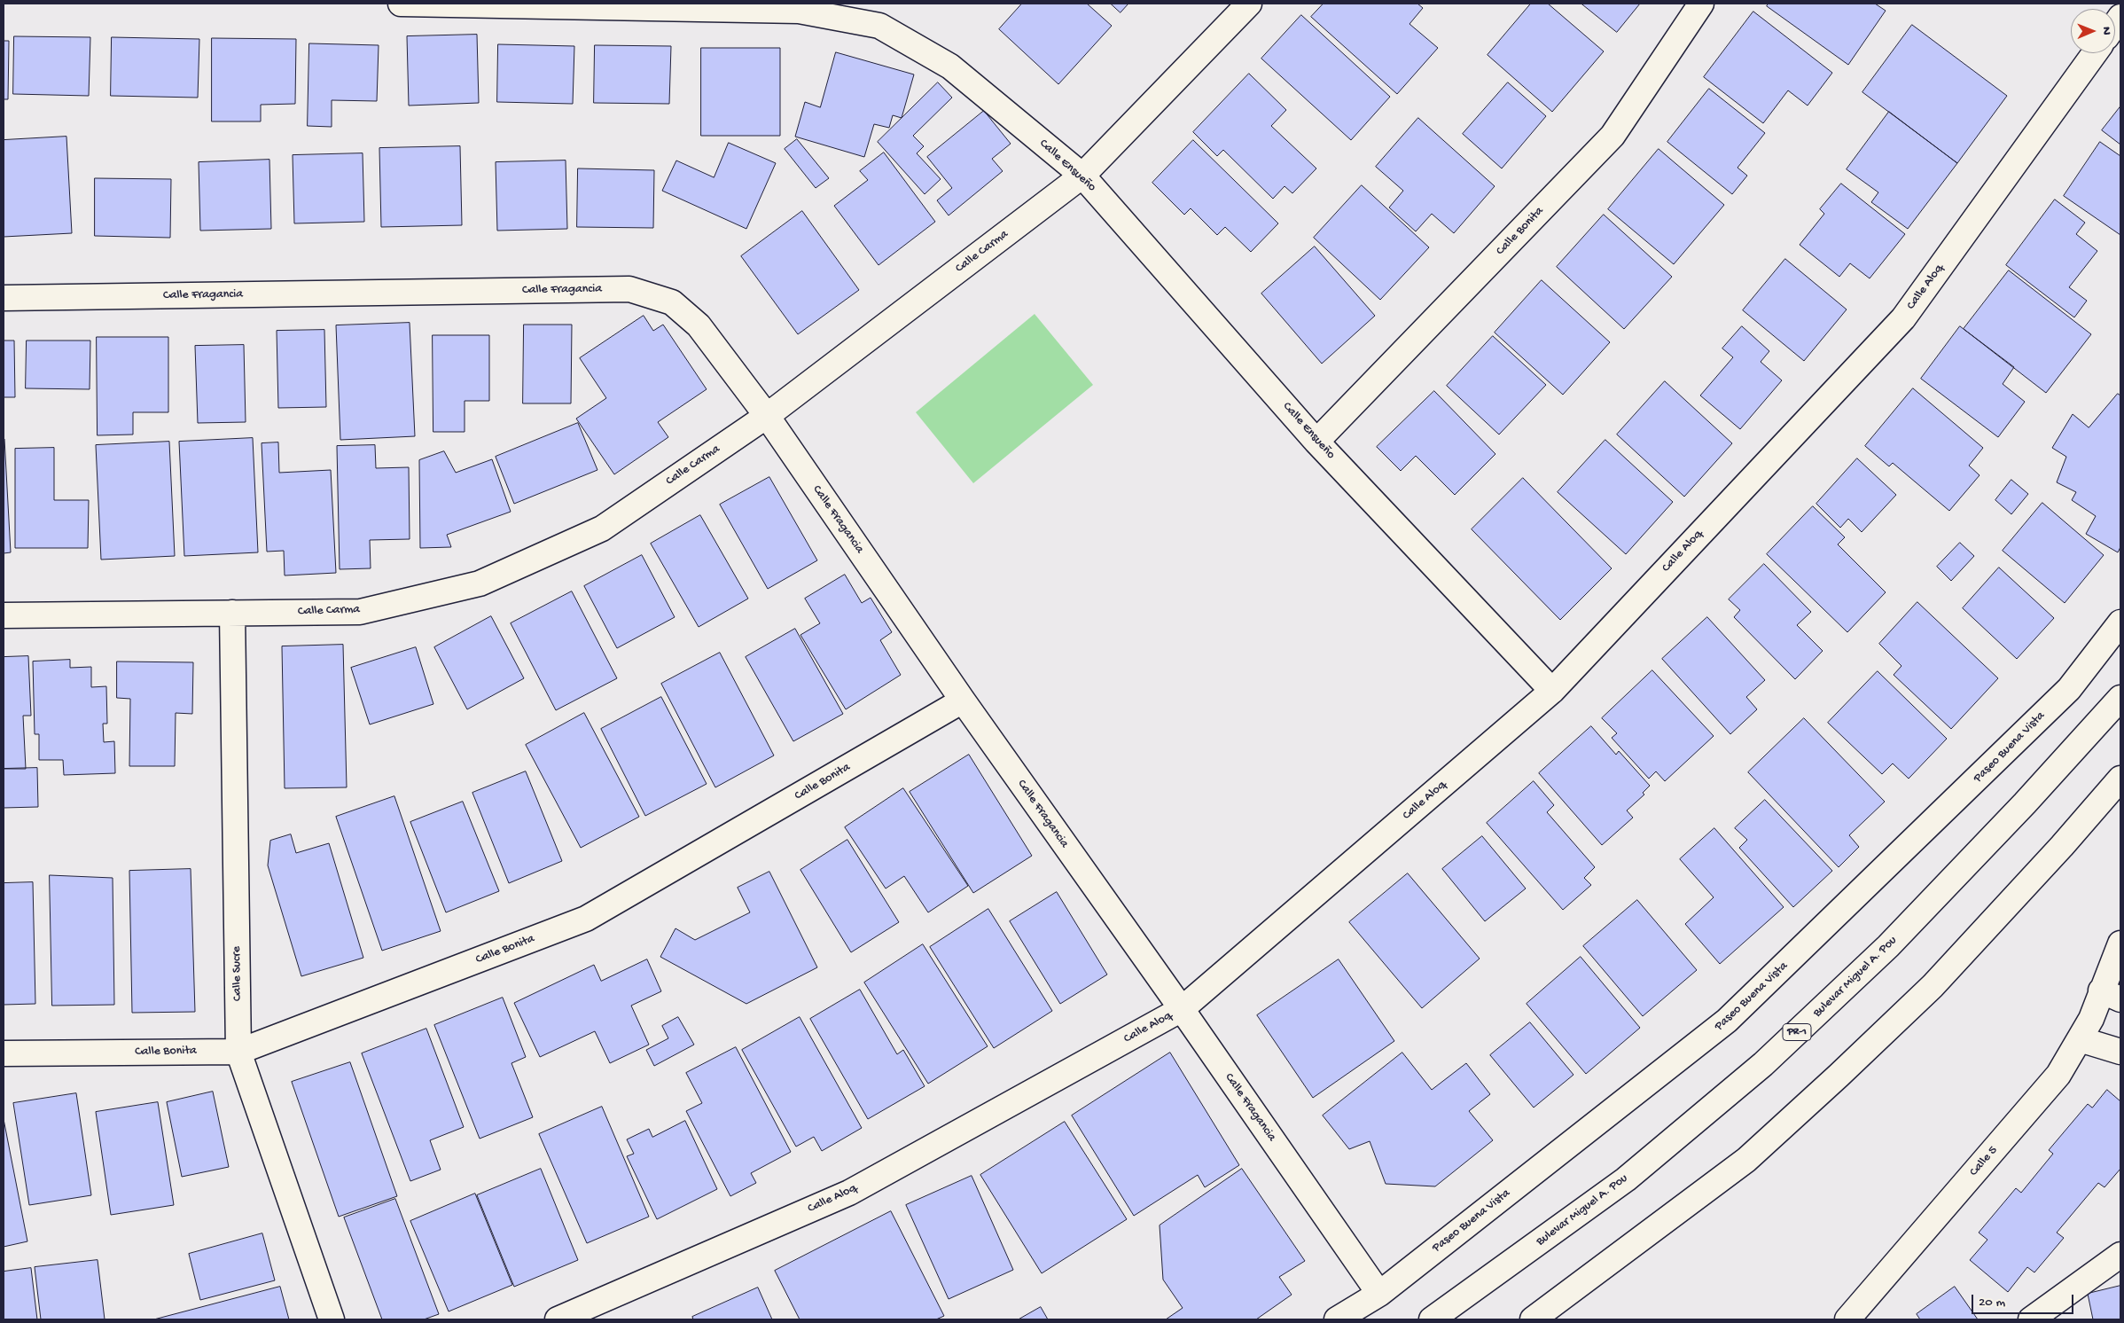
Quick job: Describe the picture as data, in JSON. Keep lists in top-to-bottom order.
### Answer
{
  "streets": {
    "street": [
      "Calle Ensueño",
      "Calle Bonita",
      "Calle Carma",
      "Calle Aloq",
      "Calle Fragancia",
      "Paseo Buena Vista",
      "Calle Sucre",
      "Bulevar Miguel A. Pou",
      "PR-1",
      "Calle 5"
    ]
  },
  "crossings": [
    ["Calle Ensueño", "Calle Bonita"],
    ["Calle Ensueño", "Calle Carma"],
    ["Calle Ensueño", "Calle Aloq"],
    ["Calle Bonita", "Calle Fragancia"],
    ["Calle Bonita", "Calle Sucre"],
    ["Calle Carma", "Calle Fragancia"],
    ["Calle Carma", "Calle Sucre"],
    ["Calle Aloq", "Calle Fragancia"],
    ["Calle Fragancia", "Paseo Buena Vista"]
  ],
  "scale_bar": "20 m",
  "north": "right"
}
